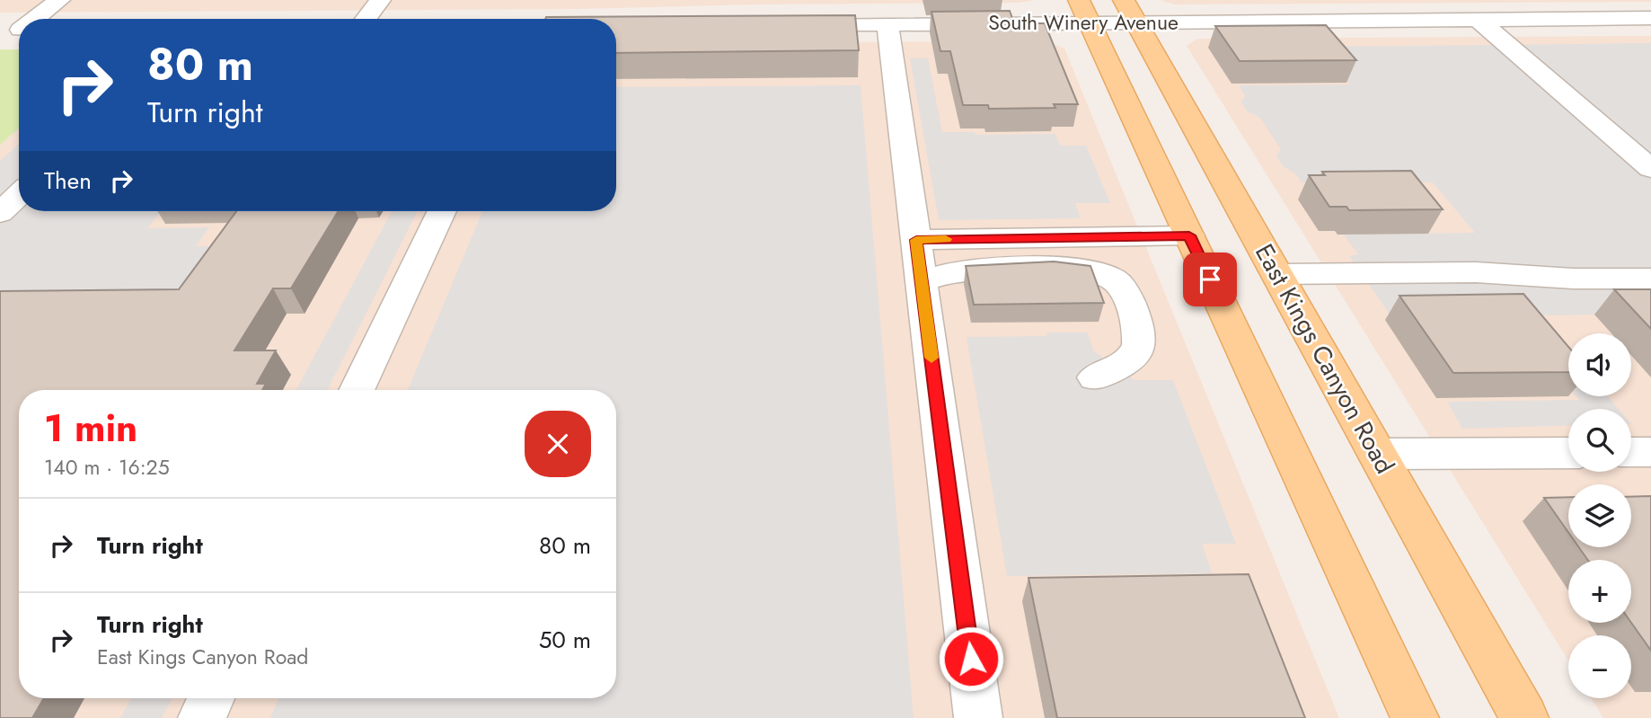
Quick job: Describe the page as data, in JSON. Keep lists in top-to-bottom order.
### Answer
{
  "streets": {
    "main road": ["East Kings Canyon Road"],
    "street": ["South Winery Avenue"]
  },
  "crossings": [
    ["South Winery Avenue", "East Kings Canyon Road"]
  ],
  "page": {
    "turn": ["80 m", "Turn right"],
    "then": "Then",
    "map_buttons": ["+", "−"],
    "heading": ["1 min", "140 m · 16:25"],
    "list": [
      {
        "name": "Turn right",
        "value": "80 m"
      },
      {
        "name": "Turn right",
        "note": "East Kings Canyon Road",
        "value": "50 m"
      }
    ]
  }
}
